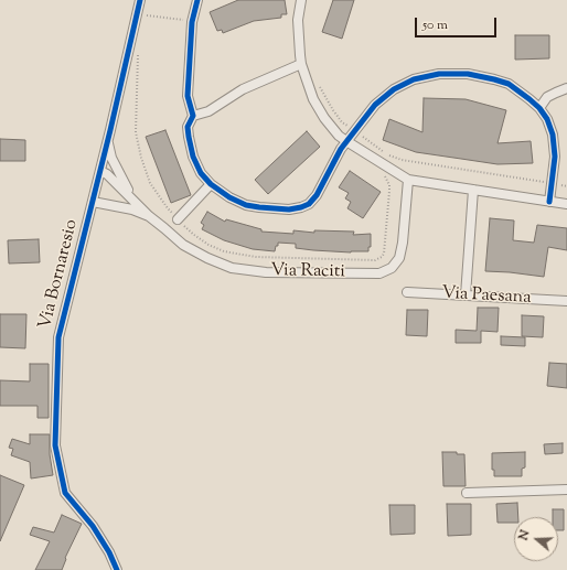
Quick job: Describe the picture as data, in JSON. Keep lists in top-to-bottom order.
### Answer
{
  "streets": {
    "street": ["Via Raciti", "Via Bornaresio", "Via Paesana"]
  },
  "crossings": [
    ["Via Raciti", "Via Bornaresio"]
  ],
  "scale_bar": "50 m",
  "north": "left"
}
